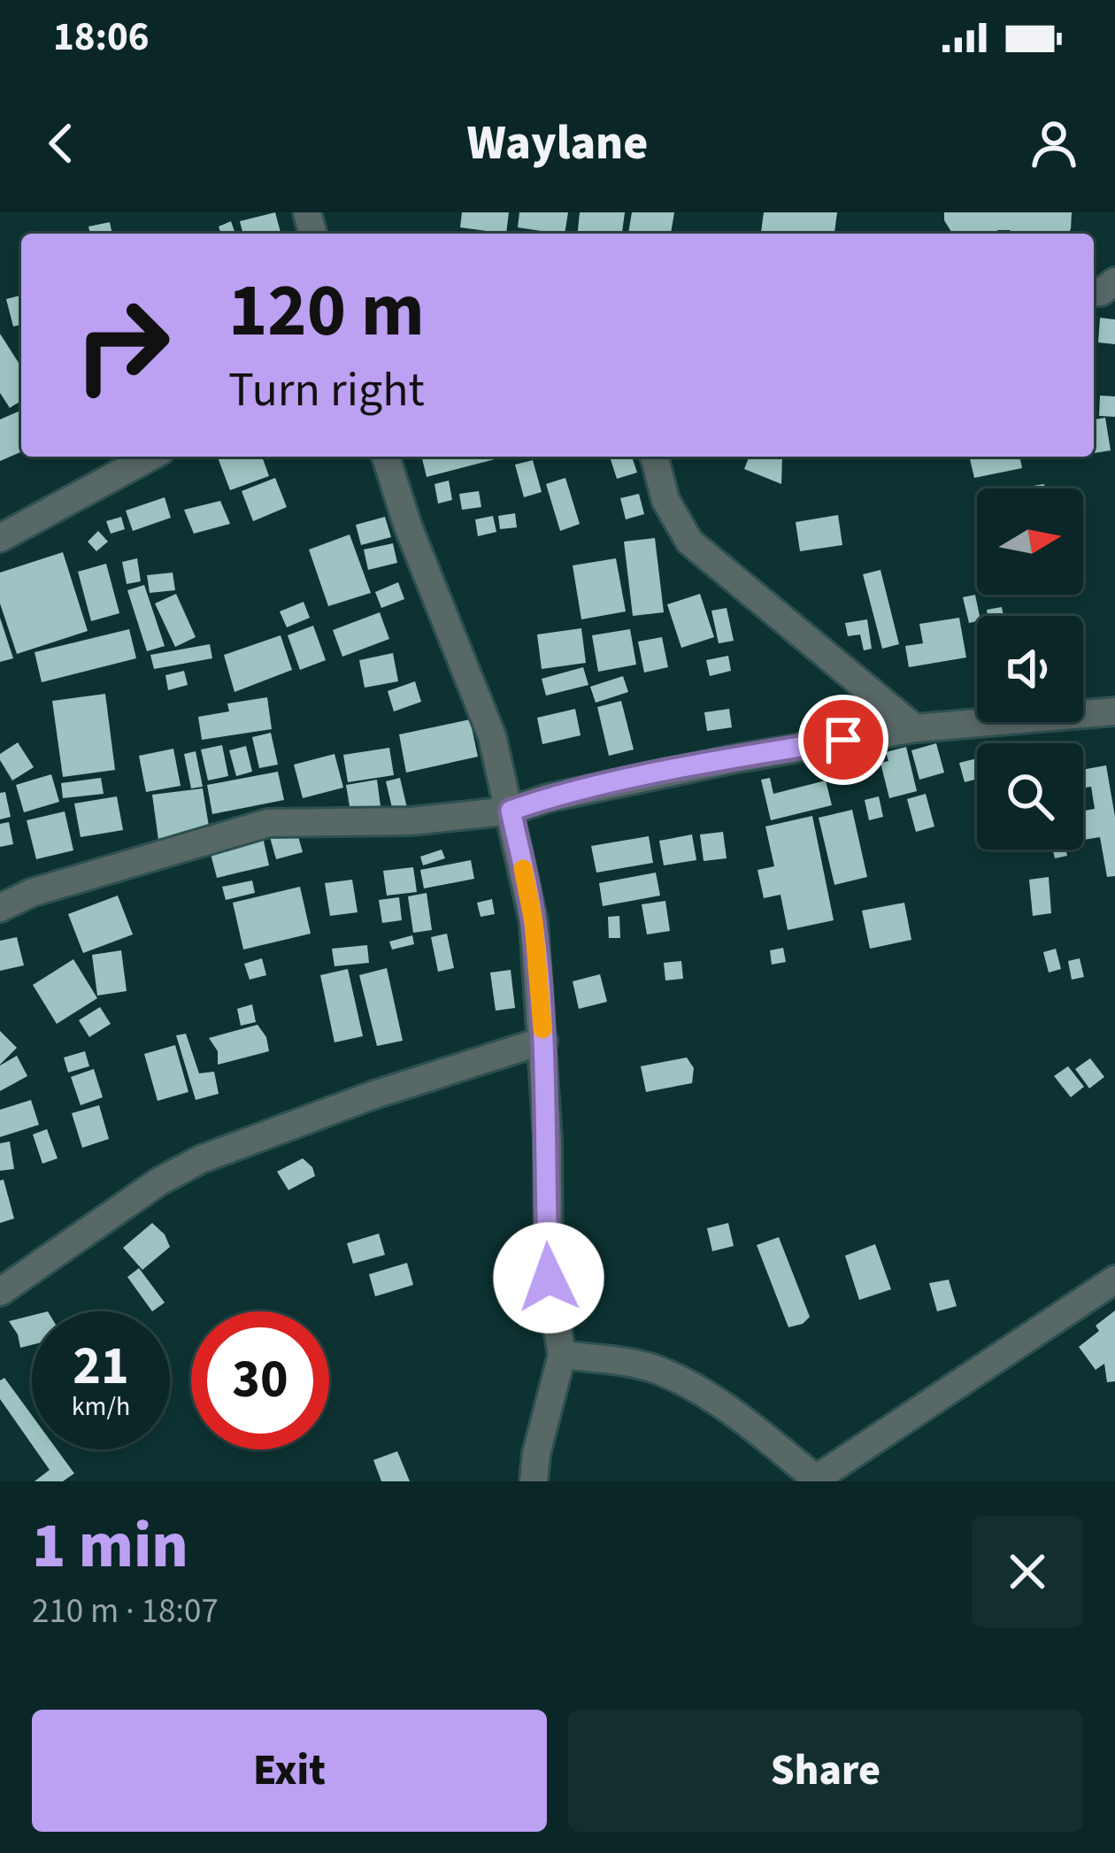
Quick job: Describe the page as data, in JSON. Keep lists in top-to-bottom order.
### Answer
{
  "north": "right",
  "page": {
    "status": "18:06",
    "header": "Waylane",
    "turn": ["120 m", "Turn right"],
    "speed": "21 km/h",
    "limit": "30",
    "heading": ["1 min", "210 m · 18:07"],
    "buttons": ["Exit", "Share"]
  }
}
